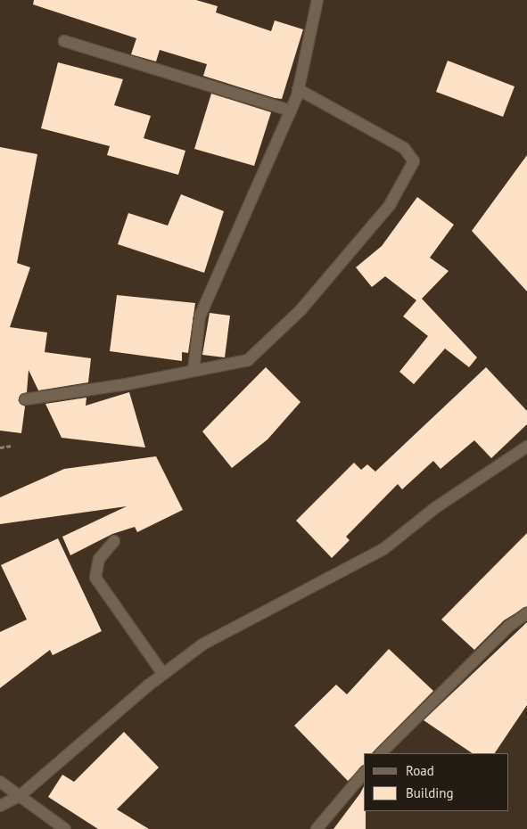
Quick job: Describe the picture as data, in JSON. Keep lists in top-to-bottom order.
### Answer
{
  "legend": ["Road", "Building"]
}
